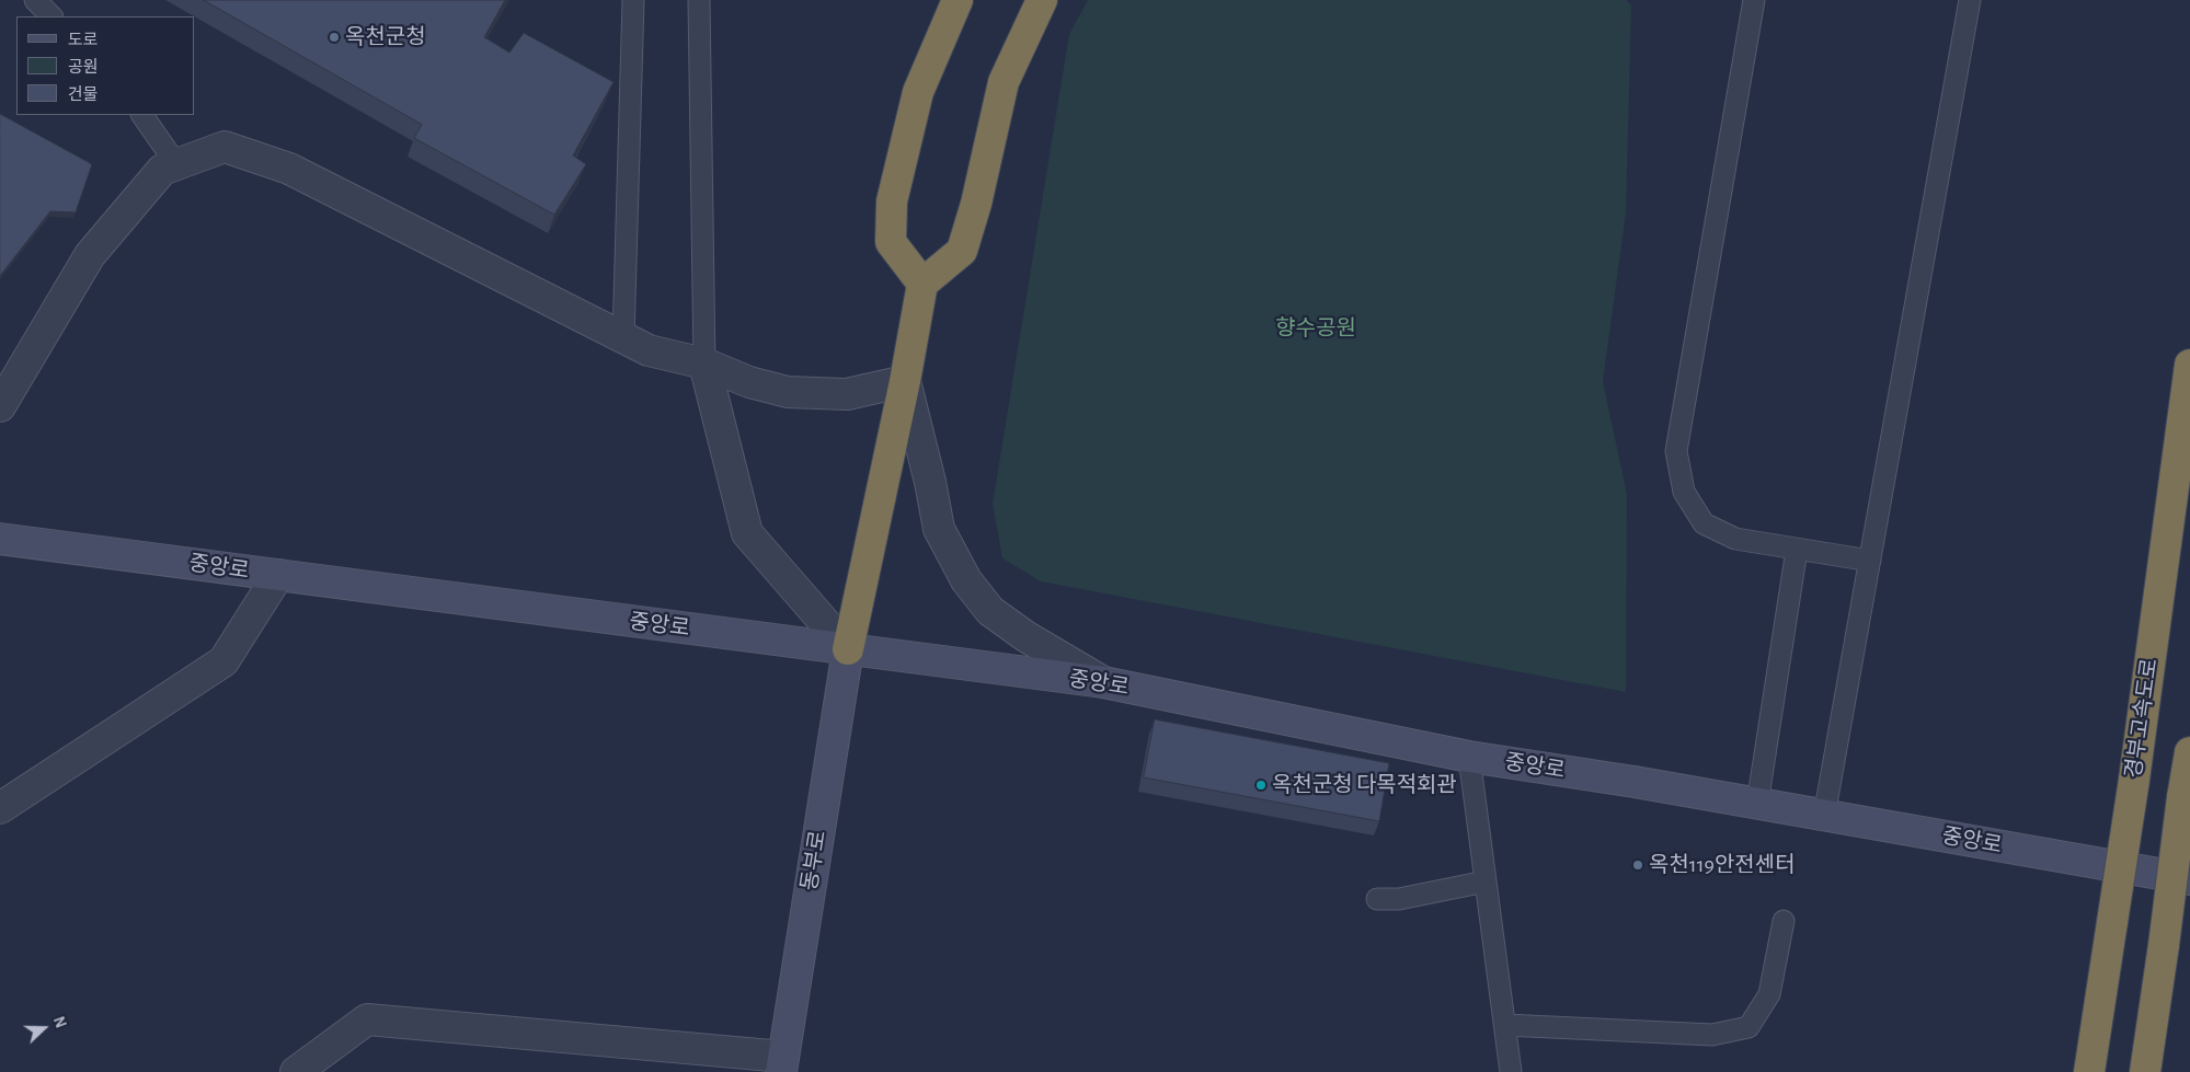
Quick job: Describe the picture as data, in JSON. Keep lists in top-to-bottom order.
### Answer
{
  "streets": {
    "highway": ["경부고속도로"],
    "main road": ["중앙로", "동부로"]
  },
  "crossings": [
    ["중앙로", "동부로"]
  ],
  "parks": ["향수공원"],
  "places": ["옥천군청", "옥천군청 다목적회관", "옥천119안전센터"],
  "legend": ["도로", "공원", "건물"],
  "north": "right"
}
